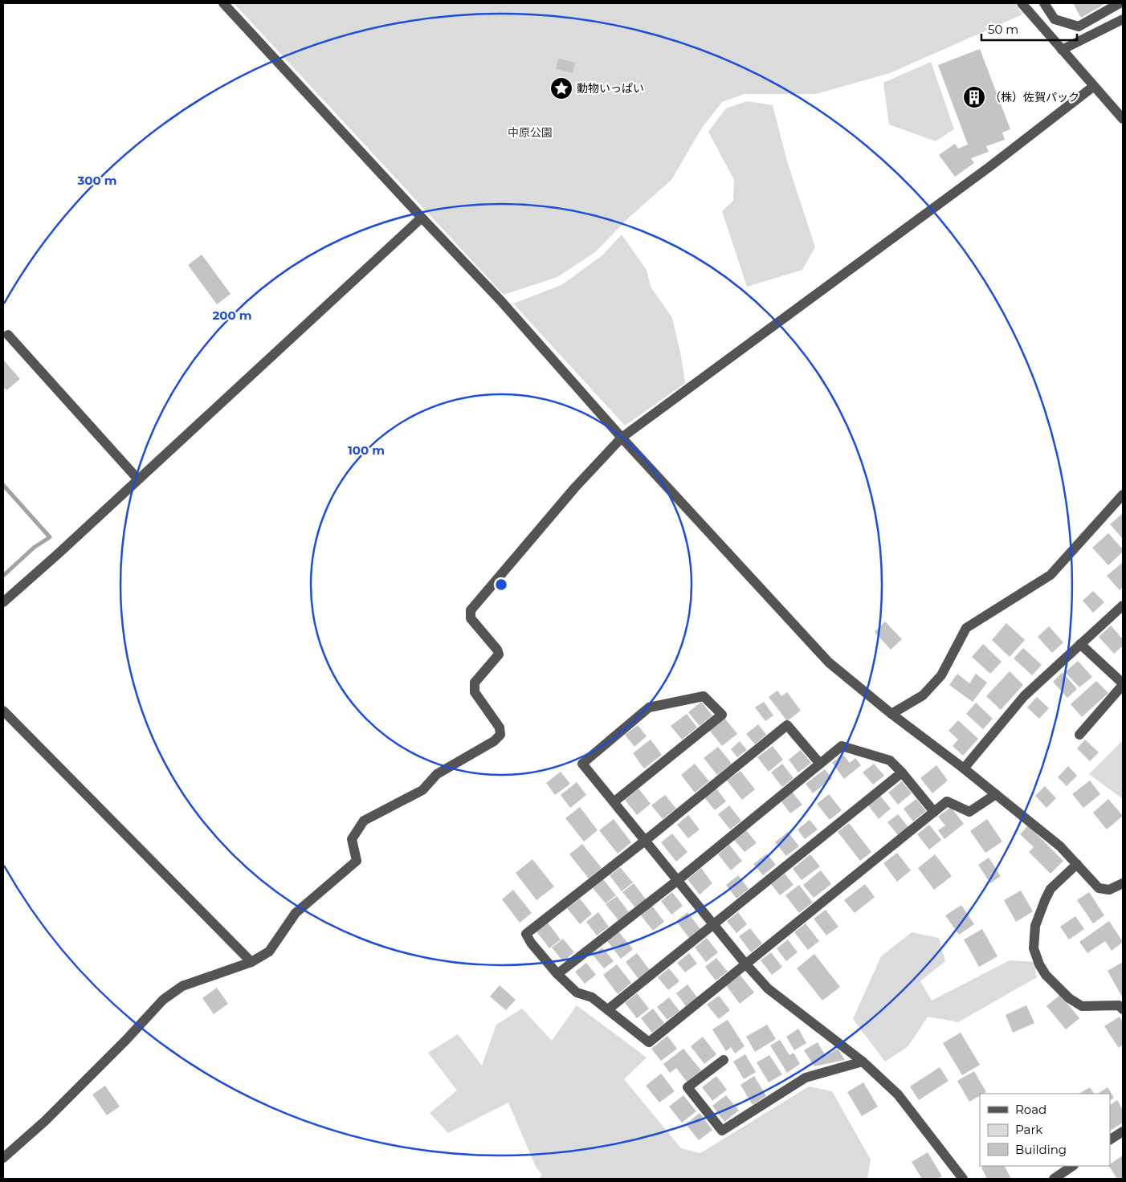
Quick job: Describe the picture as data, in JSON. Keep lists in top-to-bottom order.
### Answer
{
  "parks": ["中原公園"],
  "places": {
    "place": ["動物いっぱい"],
    "building": ["（株）佐賀パック"]
  },
  "legend": ["Road", "Park", "Building"],
  "scale_bar": "50 m",
  "rings": ["300 m", "200 m", "100 m"]
}
